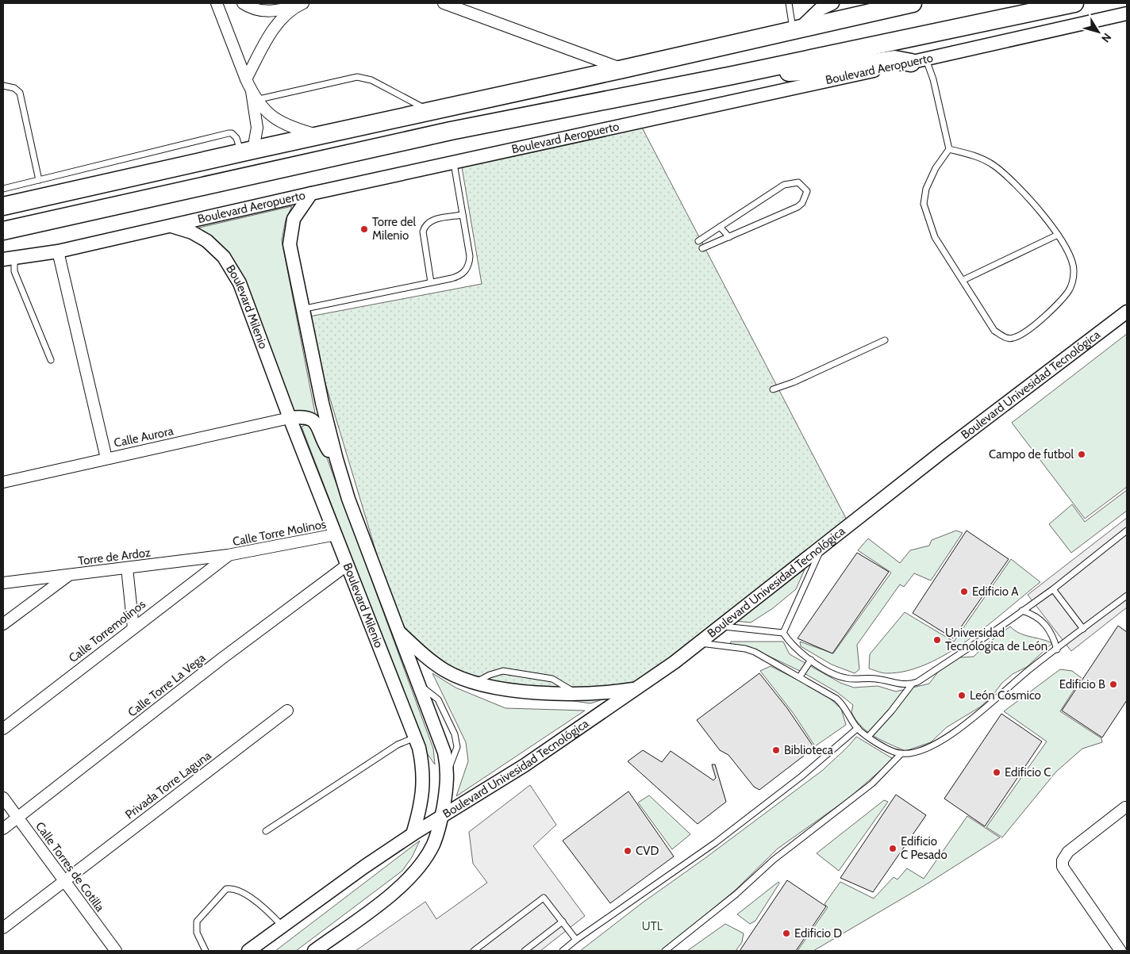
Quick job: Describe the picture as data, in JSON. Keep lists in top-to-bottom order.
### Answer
{
  "streets": {
    "highway": ["Boulevard Aeropuerto"],
    "street": [
      "Boulevard Milenio",
      "Boulevard Univesidad Tecnológica",
      "Calle Aurora",
      "Calle Torre Molinos",
      "Torre de Ardoz",
      "Calle Torremolinos",
      "Calle Torre La Vega",
      "Privada Torre Laguna",
      "Calle Torres de Cotilla"
    ]
  },
  "crossings": [
    ["Boulevard Aeropuerto", "Boulevard Milenio"],
    ["Boulevard Milenio", "Boulevard Univesidad Tecnológica"],
    ["Boulevard Milenio", "Calle Aurora"],
    ["Boulevard Milenio", "Calle Torre Molinos"],
    ["Boulevard Milenio", "Calle Torre La Vega"],
    ["Calle Torre Molinos", "Torre de Ardoz"],
    ["Calle Torre Molinos", "Calle Torremolinos"],
    ["Torre de Ardoz", "Calle Torremolinos"],
    ["Calle Torre La Vega", "Calle Torres de Cotilla"],
    ["Privada Torre Laguna", "Calle Torres de Cotilla"]
  ],
  "parks": ["UTL"],
  "places": [
    "Torre del Milenio",
    "Campo de futbol",
    "Edificio A",
    "Universidad Tecnológica de León",
    "Edificio B",
    "León Cósmico",
    "Biblioteca",
    "Edificio C",
    "Edificio C Pesado",
    "CVD",
    "Edificio D"
  ],
  "north": "bottom right"
}
